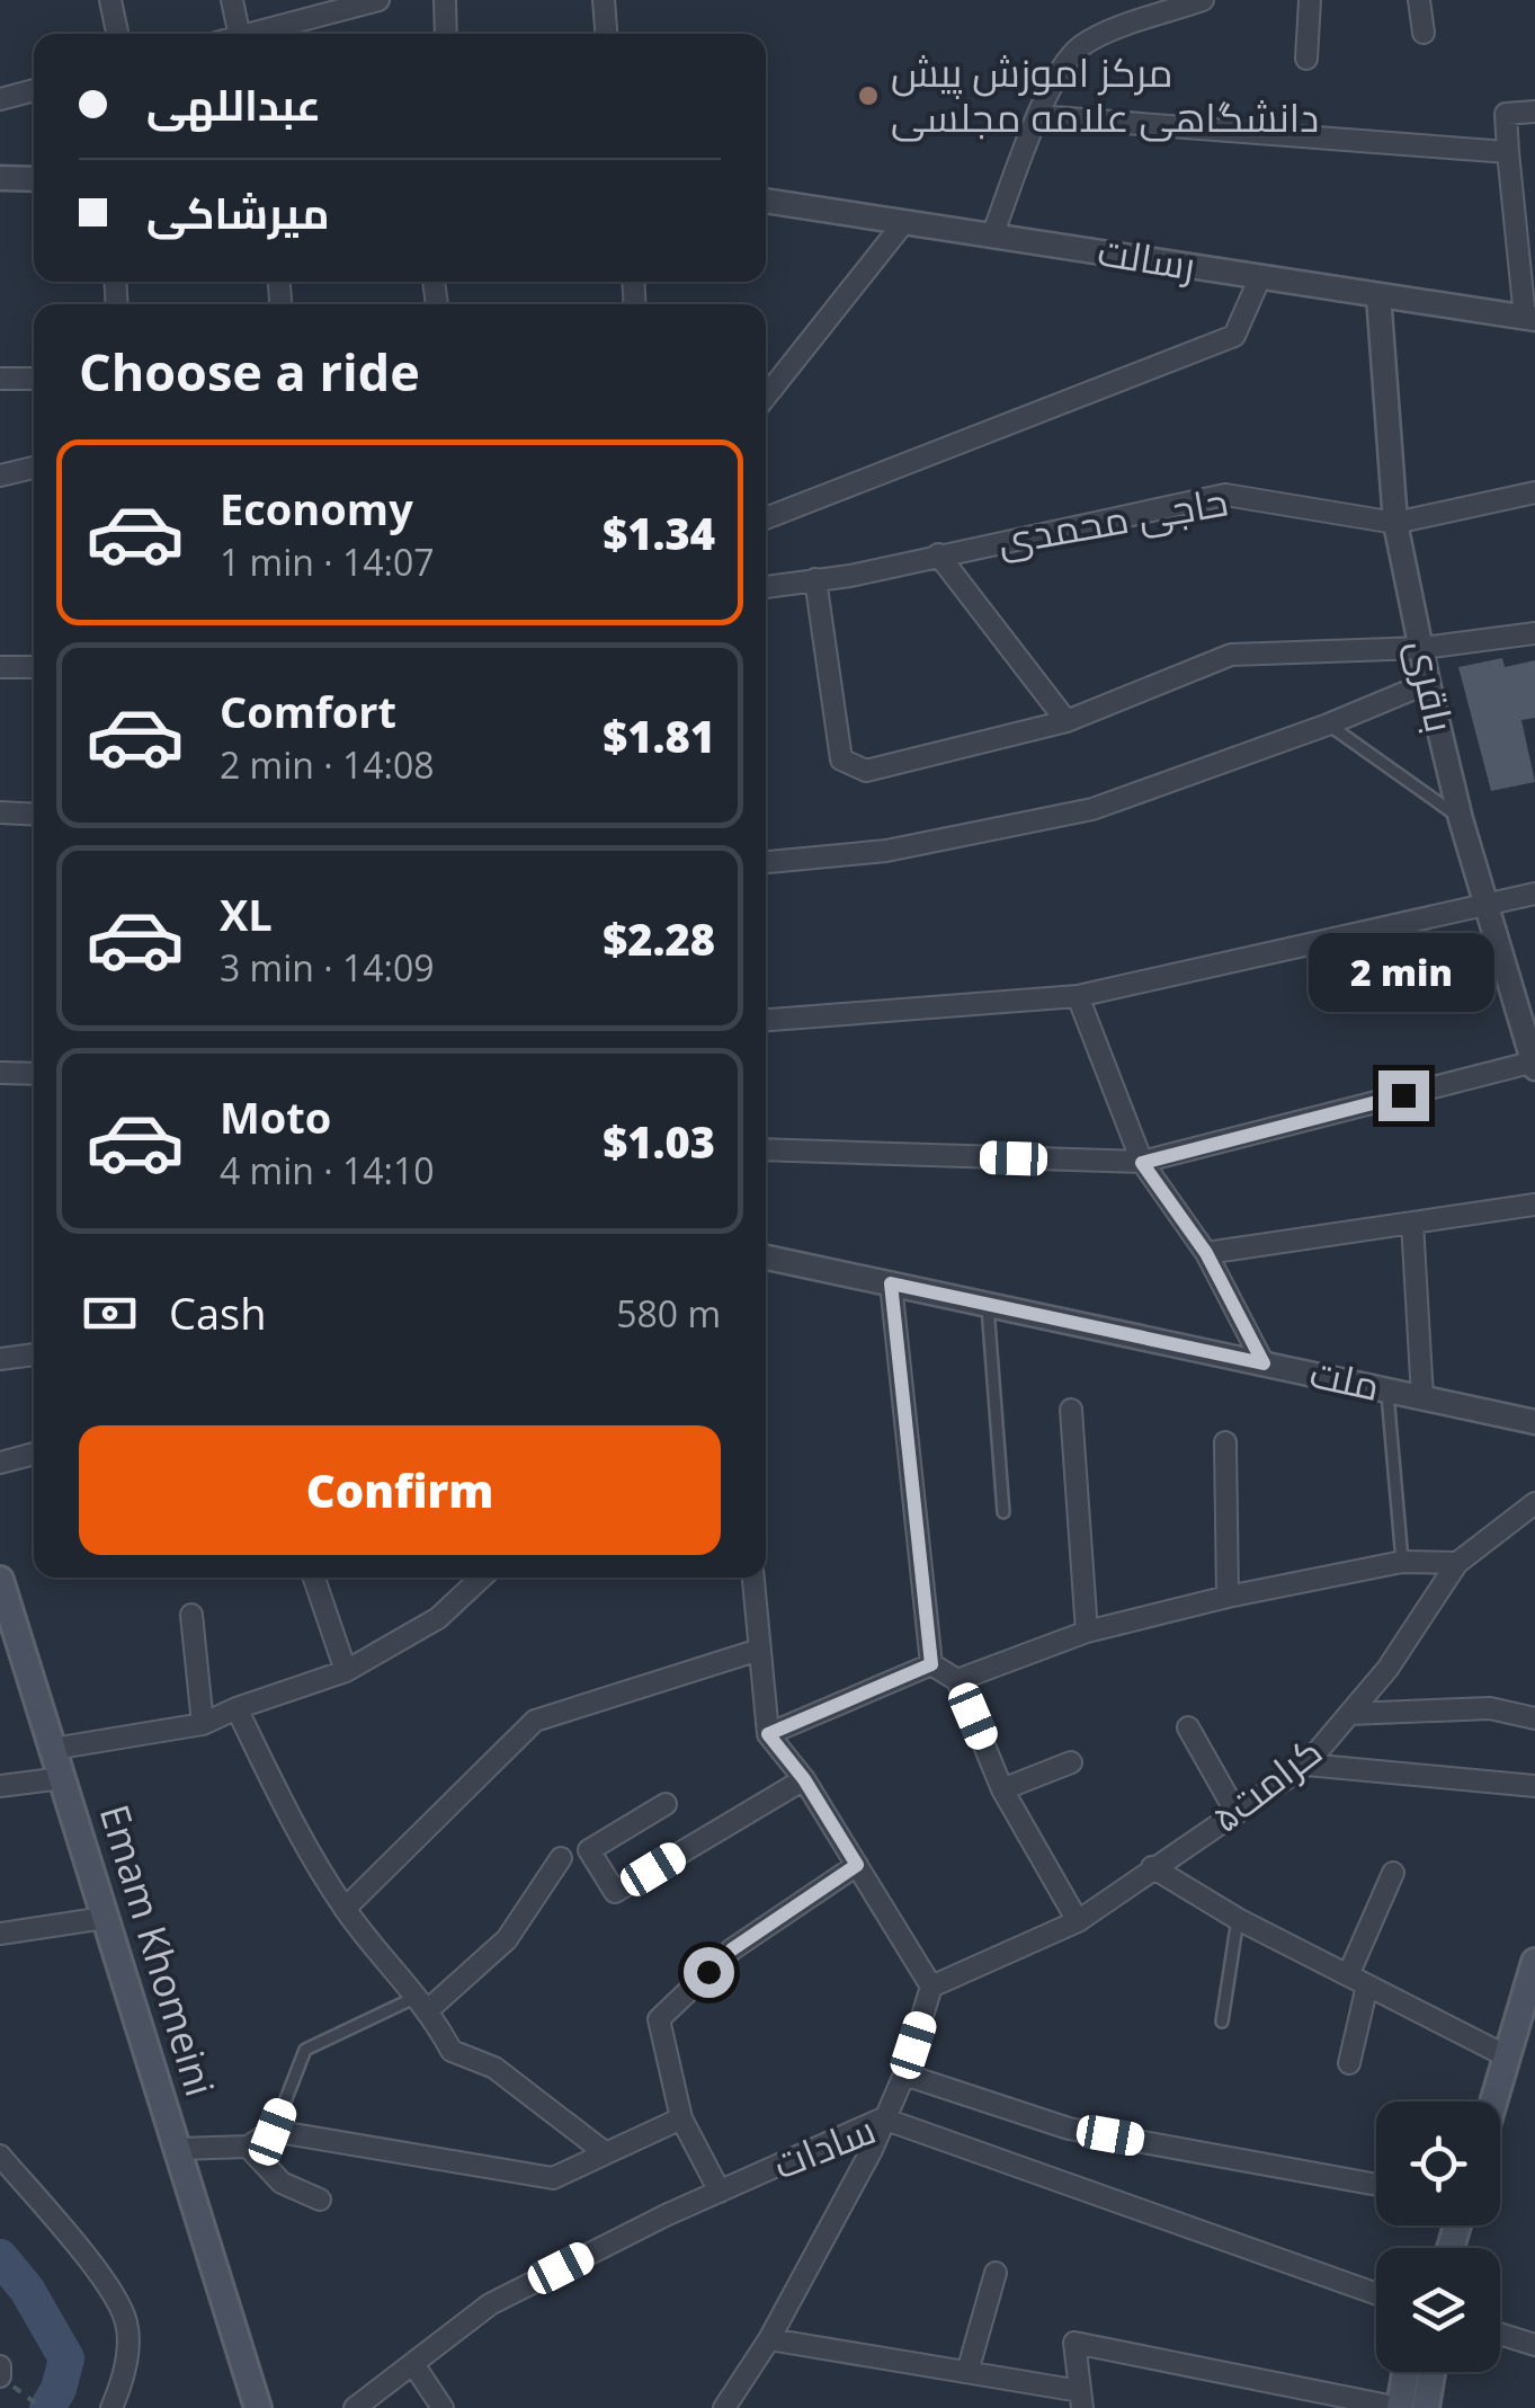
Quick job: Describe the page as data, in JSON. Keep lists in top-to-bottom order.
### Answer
{
  "streets": {
    "main road": ["Emam Khomeini"],
    "street": [
      "رسالت",
      "حاجی محمدی",
      "باقری",
      "ملت",
      "کرامت۵",
      "سادات"
    ]
  },
  "crossings": [
    ["رسالت", "باقری"],
    ["حاجی محمدی", "باقری"]
  ],
  "places": ["مرکز اموزش پیش دانشگاهی علامه مجلسی"],
  "page": {
    "banner": ["عبداللهی", "میرشاکی"],
    "heading": "Choose a ride",
    "list": [
      {
        "name": "Economy",
        "note": "1 min · 14:07",
        "value": "$1.34"
      },
      {
        "name": "Comfort",
        "note": "2 min · 14:08",
        "value": "$1.81"
      },
      {
        "name": "XL",
        "note": "3 min · 14:09",
        "value": "$2.28"
      },
      {
        "name": "Moto",
        "note": "4 min · 14:10",
        "value": "$1.03"
      }
    ],
    "bubble": "2 min",
    "pay": ["Cash", "580 m"],
    "buttons": "Confirm"
  }
}
